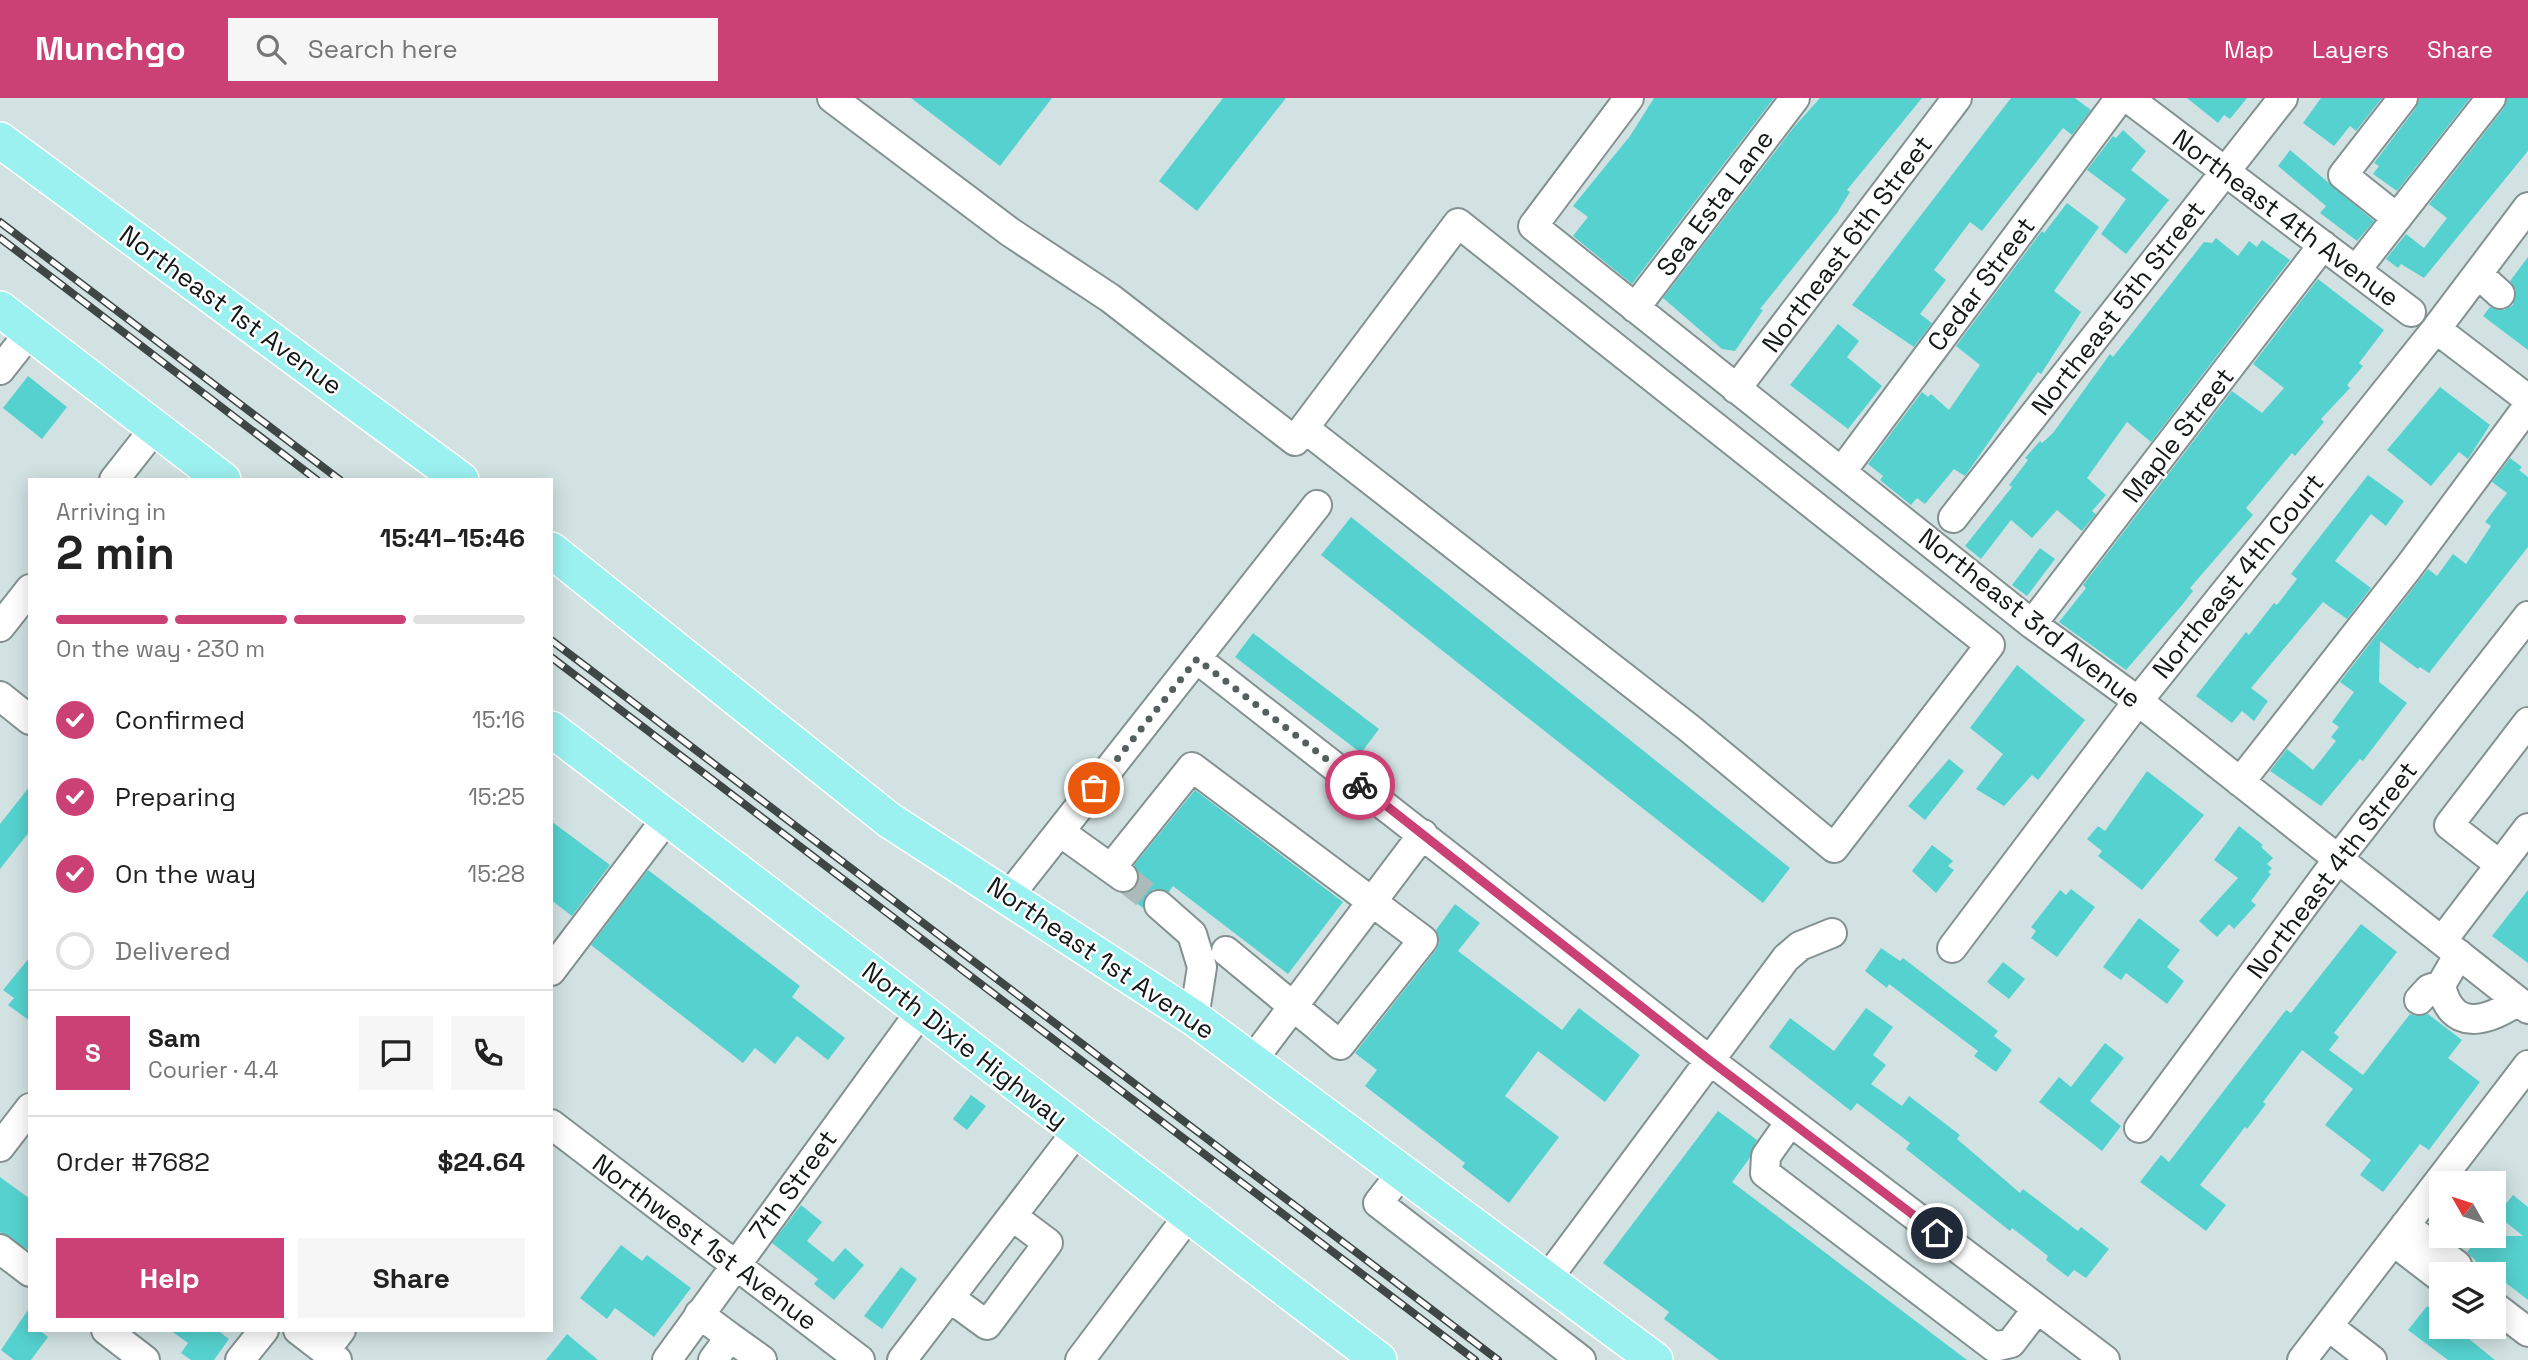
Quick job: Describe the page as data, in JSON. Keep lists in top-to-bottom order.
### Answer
{
  "streets": {
    "main road": ["Northeast 1st Avenue", "North Dixie Highway"],
    "street": [
      "Sea Esta Lane",
      "Northeast 4th Avenue",
      "Northeast 6th Street",
      "Cedar Street",
      "Northeast 5th Street",
      "Maple Street",
      "Northeast 4th Court",
      "Northeast 3rd Avenue",
      "Northeast 4th Street",
      "7th Street",
      "Northwest 1st Avenue"
    ]
  },
  "crossings": [
    ["Sea Esta Lane", "Northeast 3rd Avenue"],
    ["Northeast 4th Avenue", "Northeast 5th Street"],
    ["Northeast 4th Avenue", "Maple Street"],
    ["Northeast 6th Street", "Northeast 3rd Avenue"],
    ["Cedar Street", "Northeast 3rd Avenue"],
    ["Maple Street", "Northeast 3rd Avenue"],
    ["Northeast 4th Court", "Northeast 3rd Avenue"],
    ["Northeast 3rd Avenue", "Northeast 4th Street"],
    ["North Dixie Highway", "7th Street"],
    ["7th Street", "Northwest 1st Avenue"]
  ],
  "north": "top left",
  "page": {
    "header": "Munchgo",
    "search": "Search here",
    "nav": ["Map", "Layers", "Share"],
    "heading": ["2 min", "Arriving in", "15:41–15:46"],
    "panel": [
      "Sam",
      "Courier · 4.4",
      "Order #7682",
      "$24.64"
    ],
    "bar": "On the way · 230 m",
    "list": [
      ["Confirmed", "15:16"],
      ["Preparing", "15:25"],
      ["On the way", "15:28"],
      "Delivered"
    ],
    "round": "S",
    "buttons": ["Help", "Share"]
  }
}
